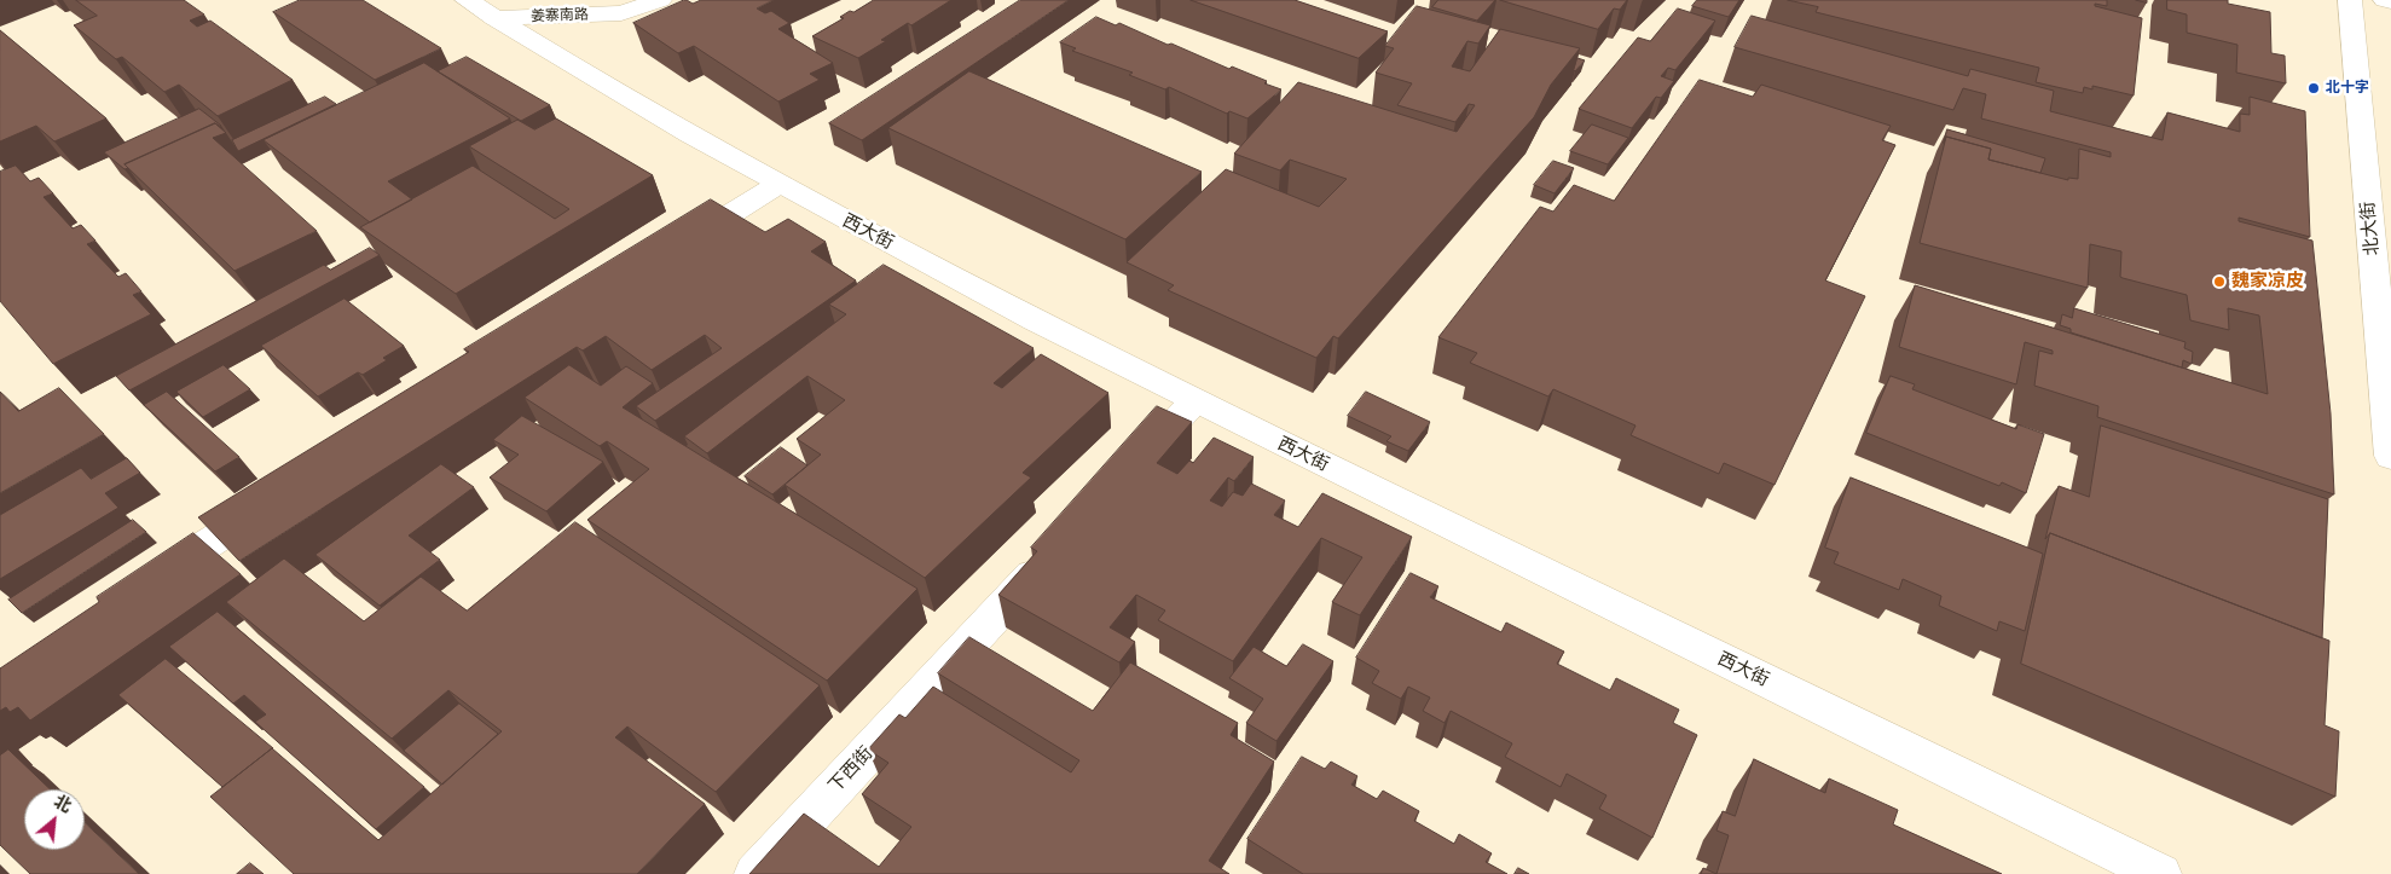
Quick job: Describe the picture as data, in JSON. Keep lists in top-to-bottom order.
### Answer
{
  "streets": {
    "main road": [
      "姜寨南路",
      "北大街",
      "西大街",
      "下西街"
    ]
  },
  "crossings": [
    ["姜寨南路", "西大街"]
  ],
  "places": ["北十字", "魏家凉皮"],
  "north": "top right"
}
